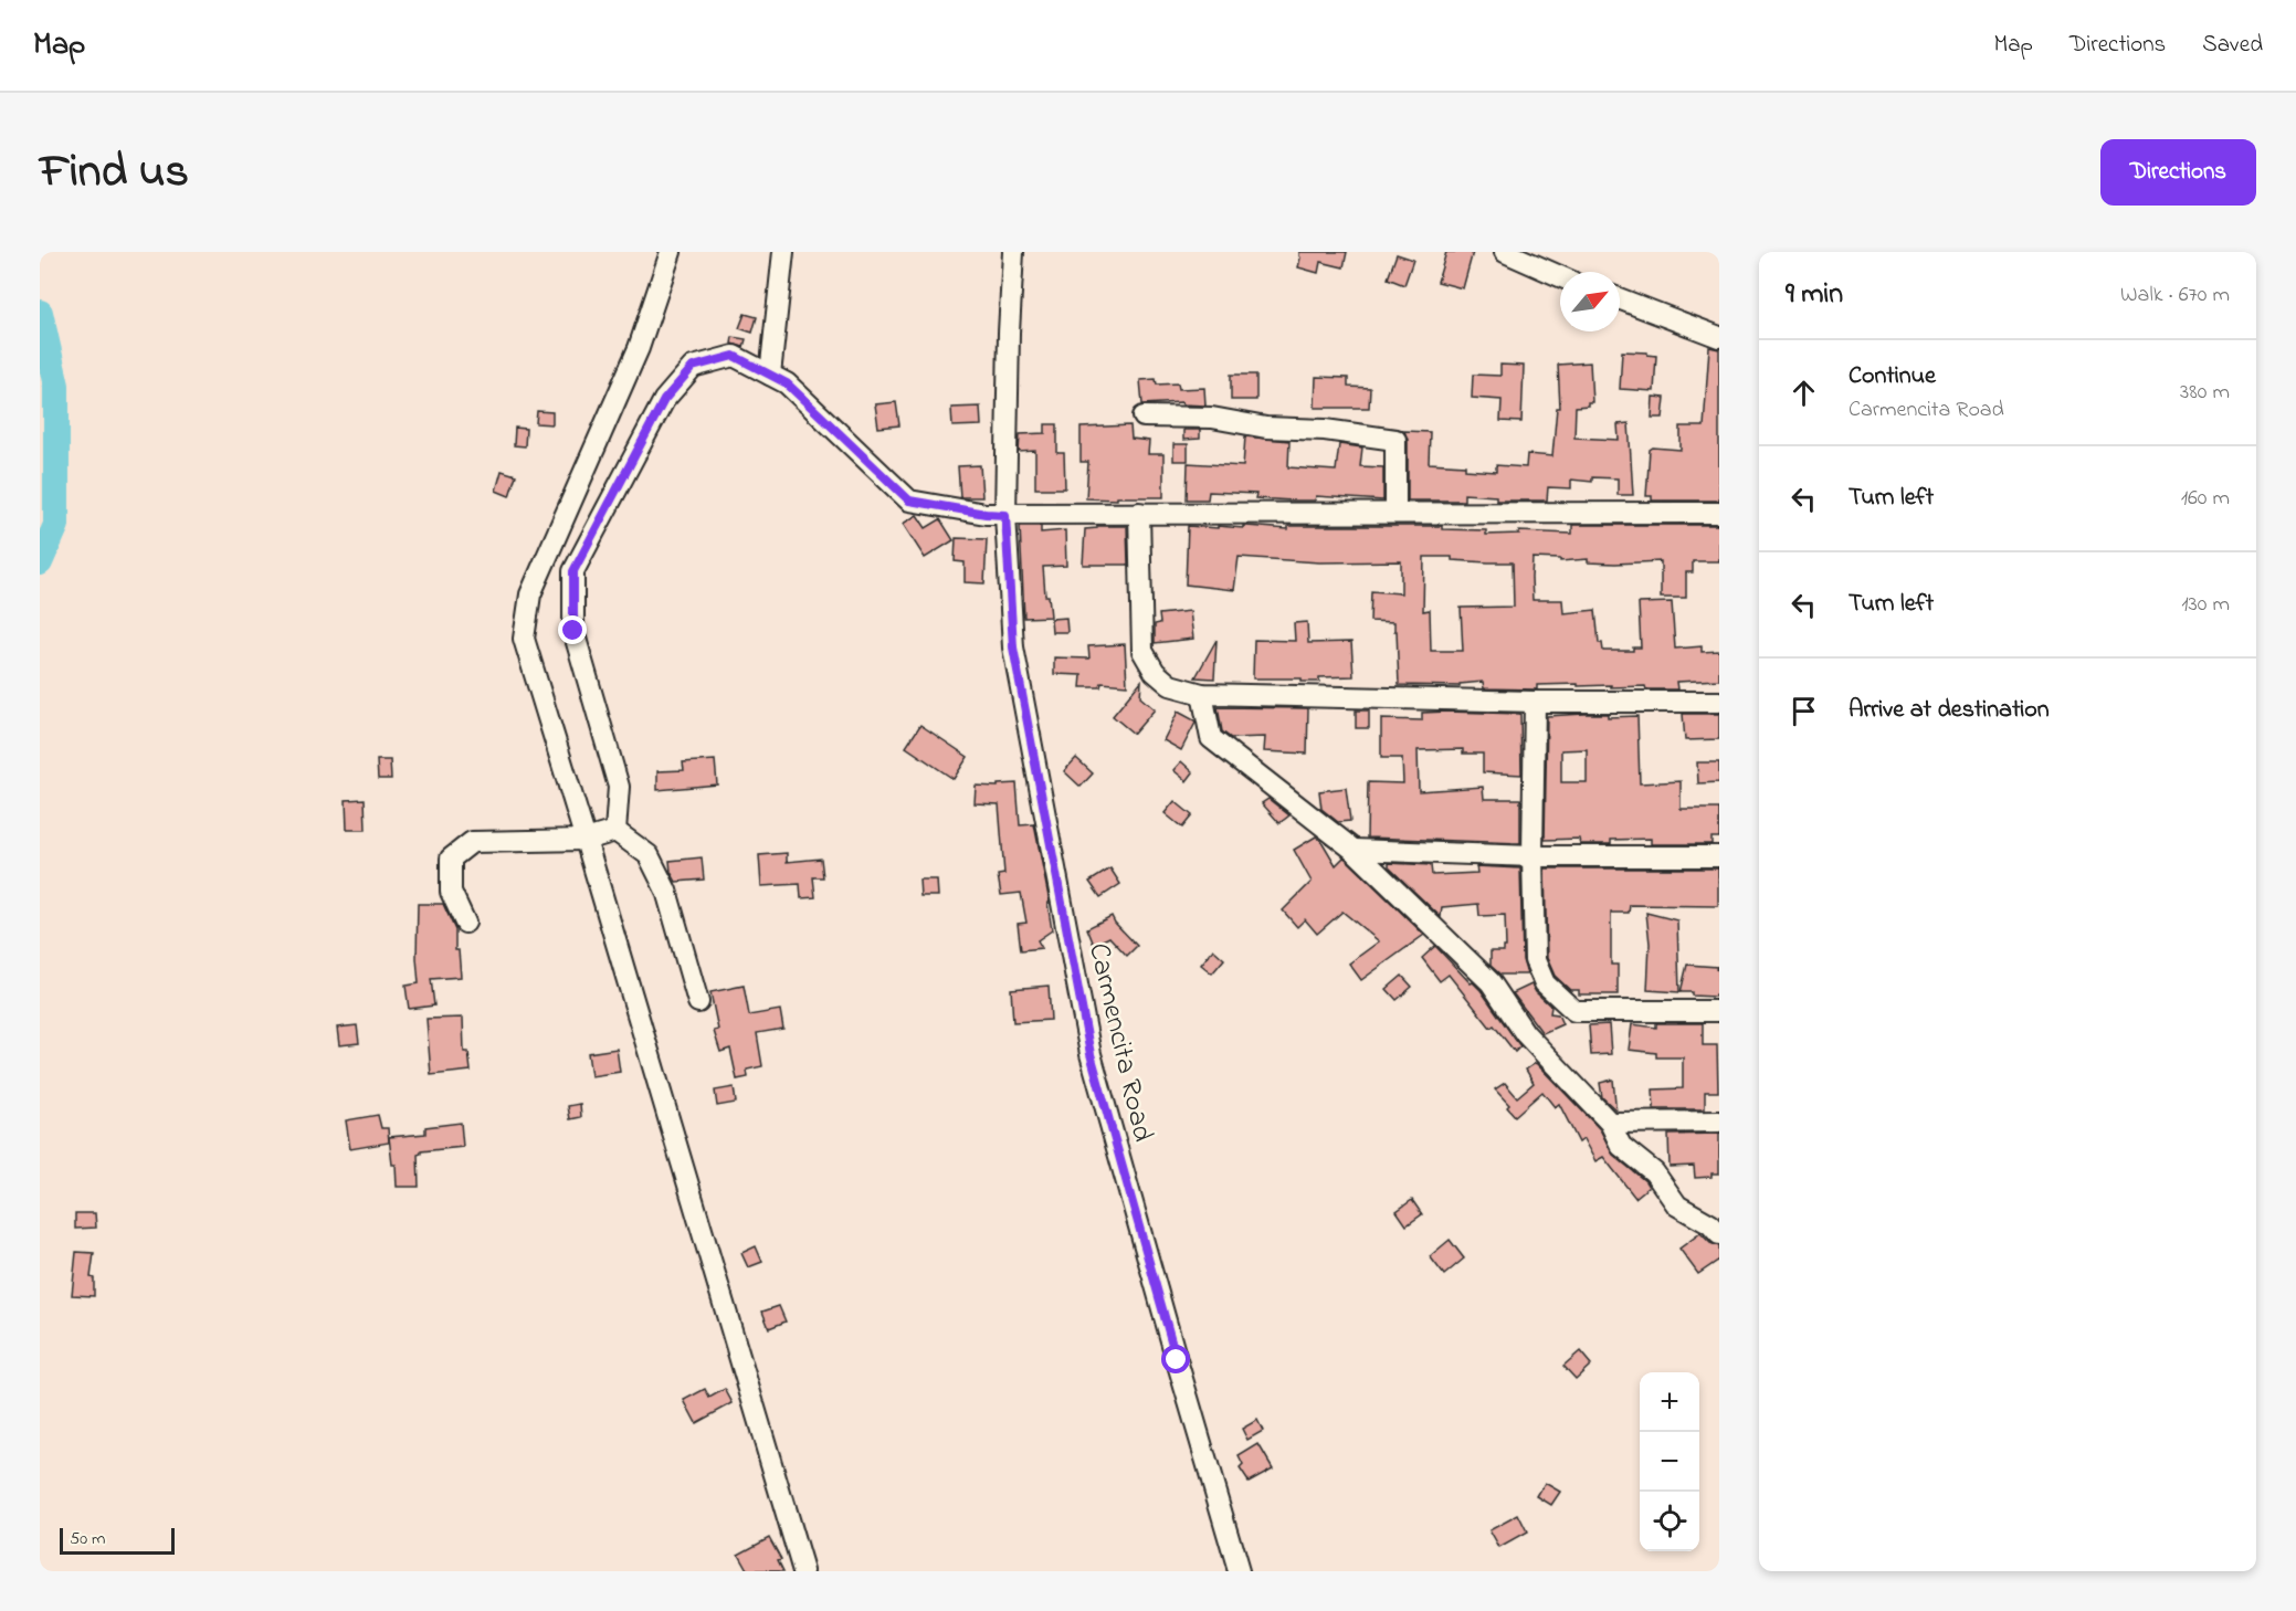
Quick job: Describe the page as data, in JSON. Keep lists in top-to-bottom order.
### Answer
{
  "streets": {
    "street": ["Carmencita Road"]
  },
  "scale_bar": "50 m",
  "north": "top right",
  "page": {
    "header": "Map",
    "nav": ["Map", "Directions", "Saved"],
    "title": "Find us",
    "buttons": "Directions",
    "heading": ["9 min", "Walk · 670 m"],
    "list": [
      ["Continue", "Carmencita Road", "380 m"],
      ["Turn left", "160 m"],
      ["Turn left", "130 m"],
      "Arrive at destination"
    ],
    "map_buttons": ["+", "−"],
    "scale": "50 m"
  }
}
